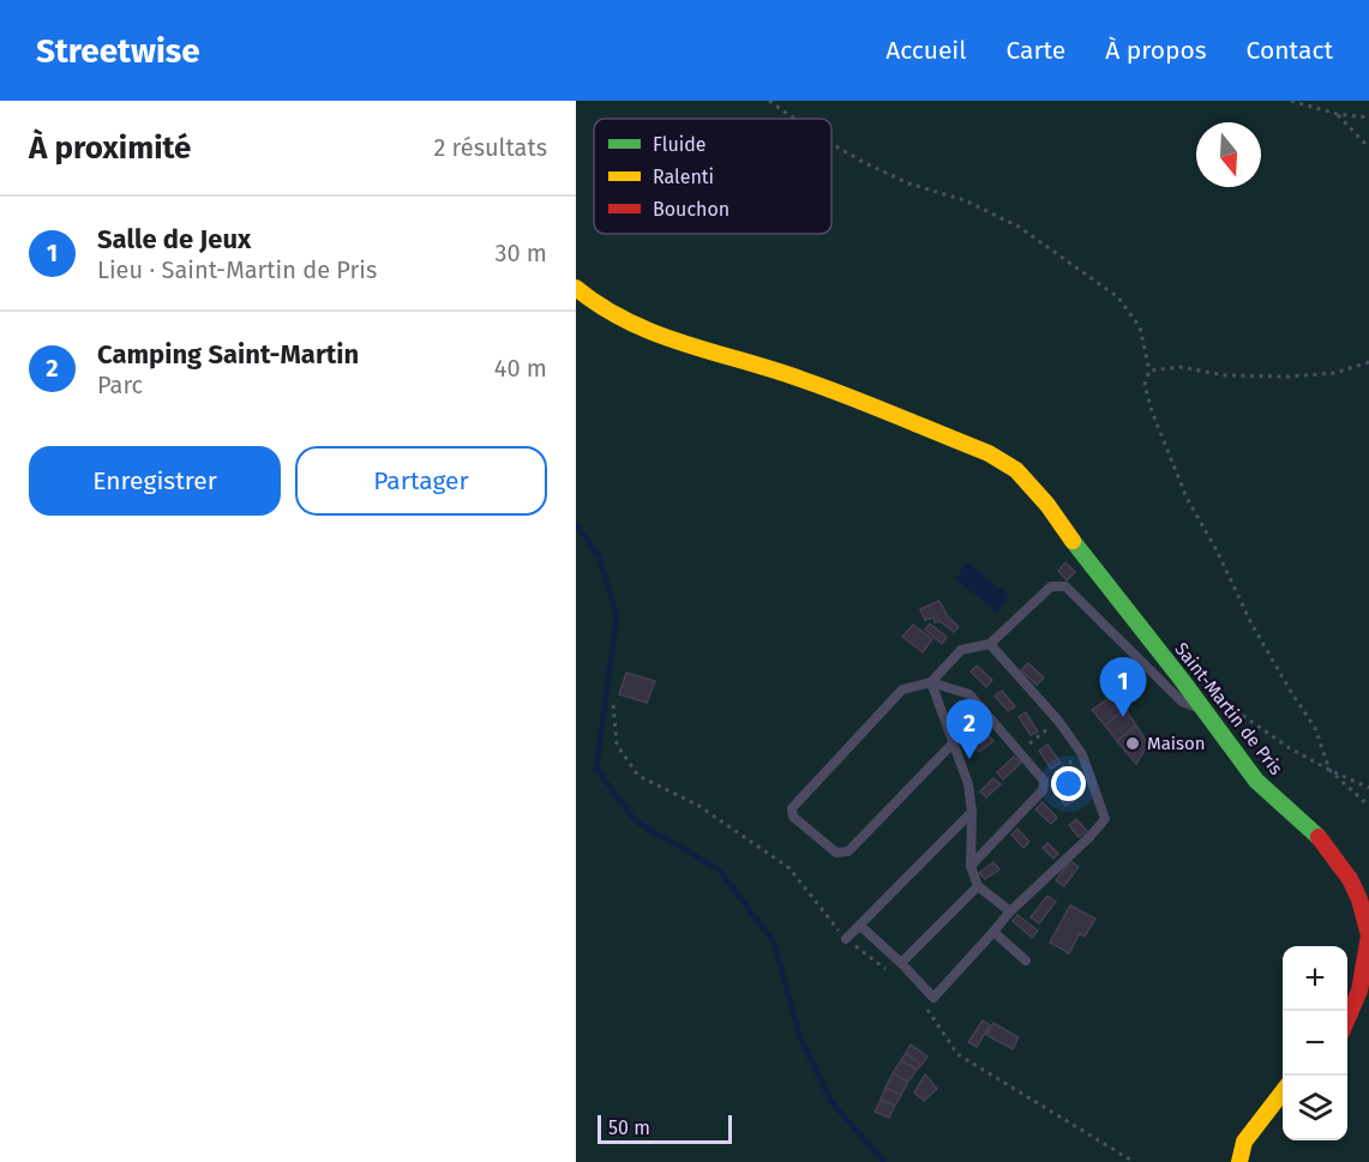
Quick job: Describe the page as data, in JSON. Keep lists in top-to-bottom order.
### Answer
{
  "streets": {
    "street": ["Saint-Martin de Pris"]
  },
  "places": ["Maison"],
  "legend": ["Fluide", "Ralenti", "Bouchon"],
  "scale_bar": "50 m",
  "north": "bottom",
  "page": {
    "header": "Streetwise",
    "nav": [
      "Accueil",
      "Carte",
      "À propos",
      "Contact"
    ],
    "heading": ["À proximité", "2 résultats"],
    "list": [
      {
        "mark": "1",
        "name": "Salle de Jeux",
        "note": "Lieu · Saint-Martin de Pris",
        "value": "30 m"
      },
      {
        "mark": "2",
        "name": "Camping Saint-Martin",
        "note": "Parc",
        "value": "40 m"
      }
    ],
    "buttons": ["Enregistrer", "Partager"],
    "pins": ["1", "2"],
    "map_buttons": ["+", "−"],
    "scale": "50 m"
  }
}
